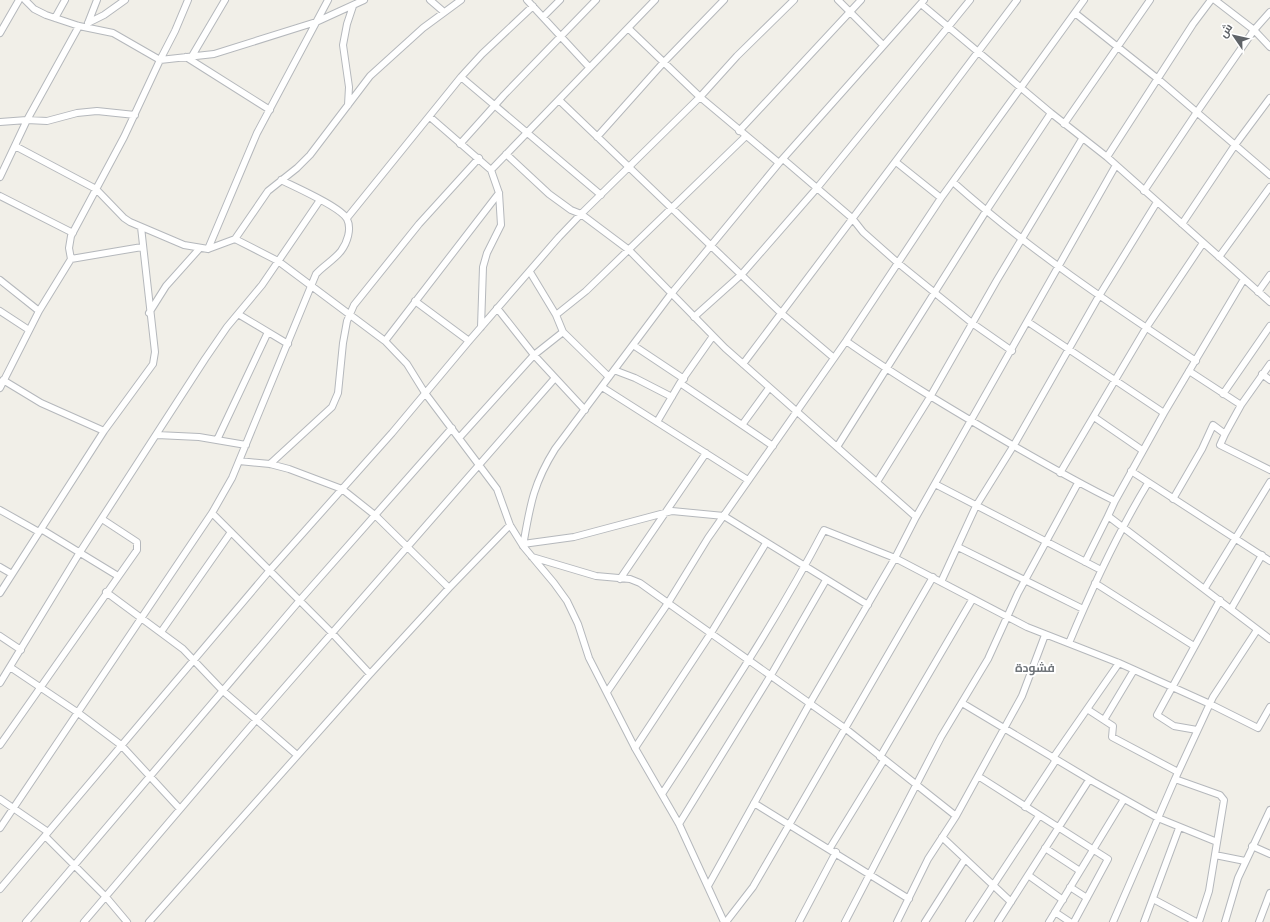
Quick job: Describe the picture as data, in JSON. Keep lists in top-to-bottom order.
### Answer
{
  "districts": ["فشودة"],
  "north": "top left"
}
